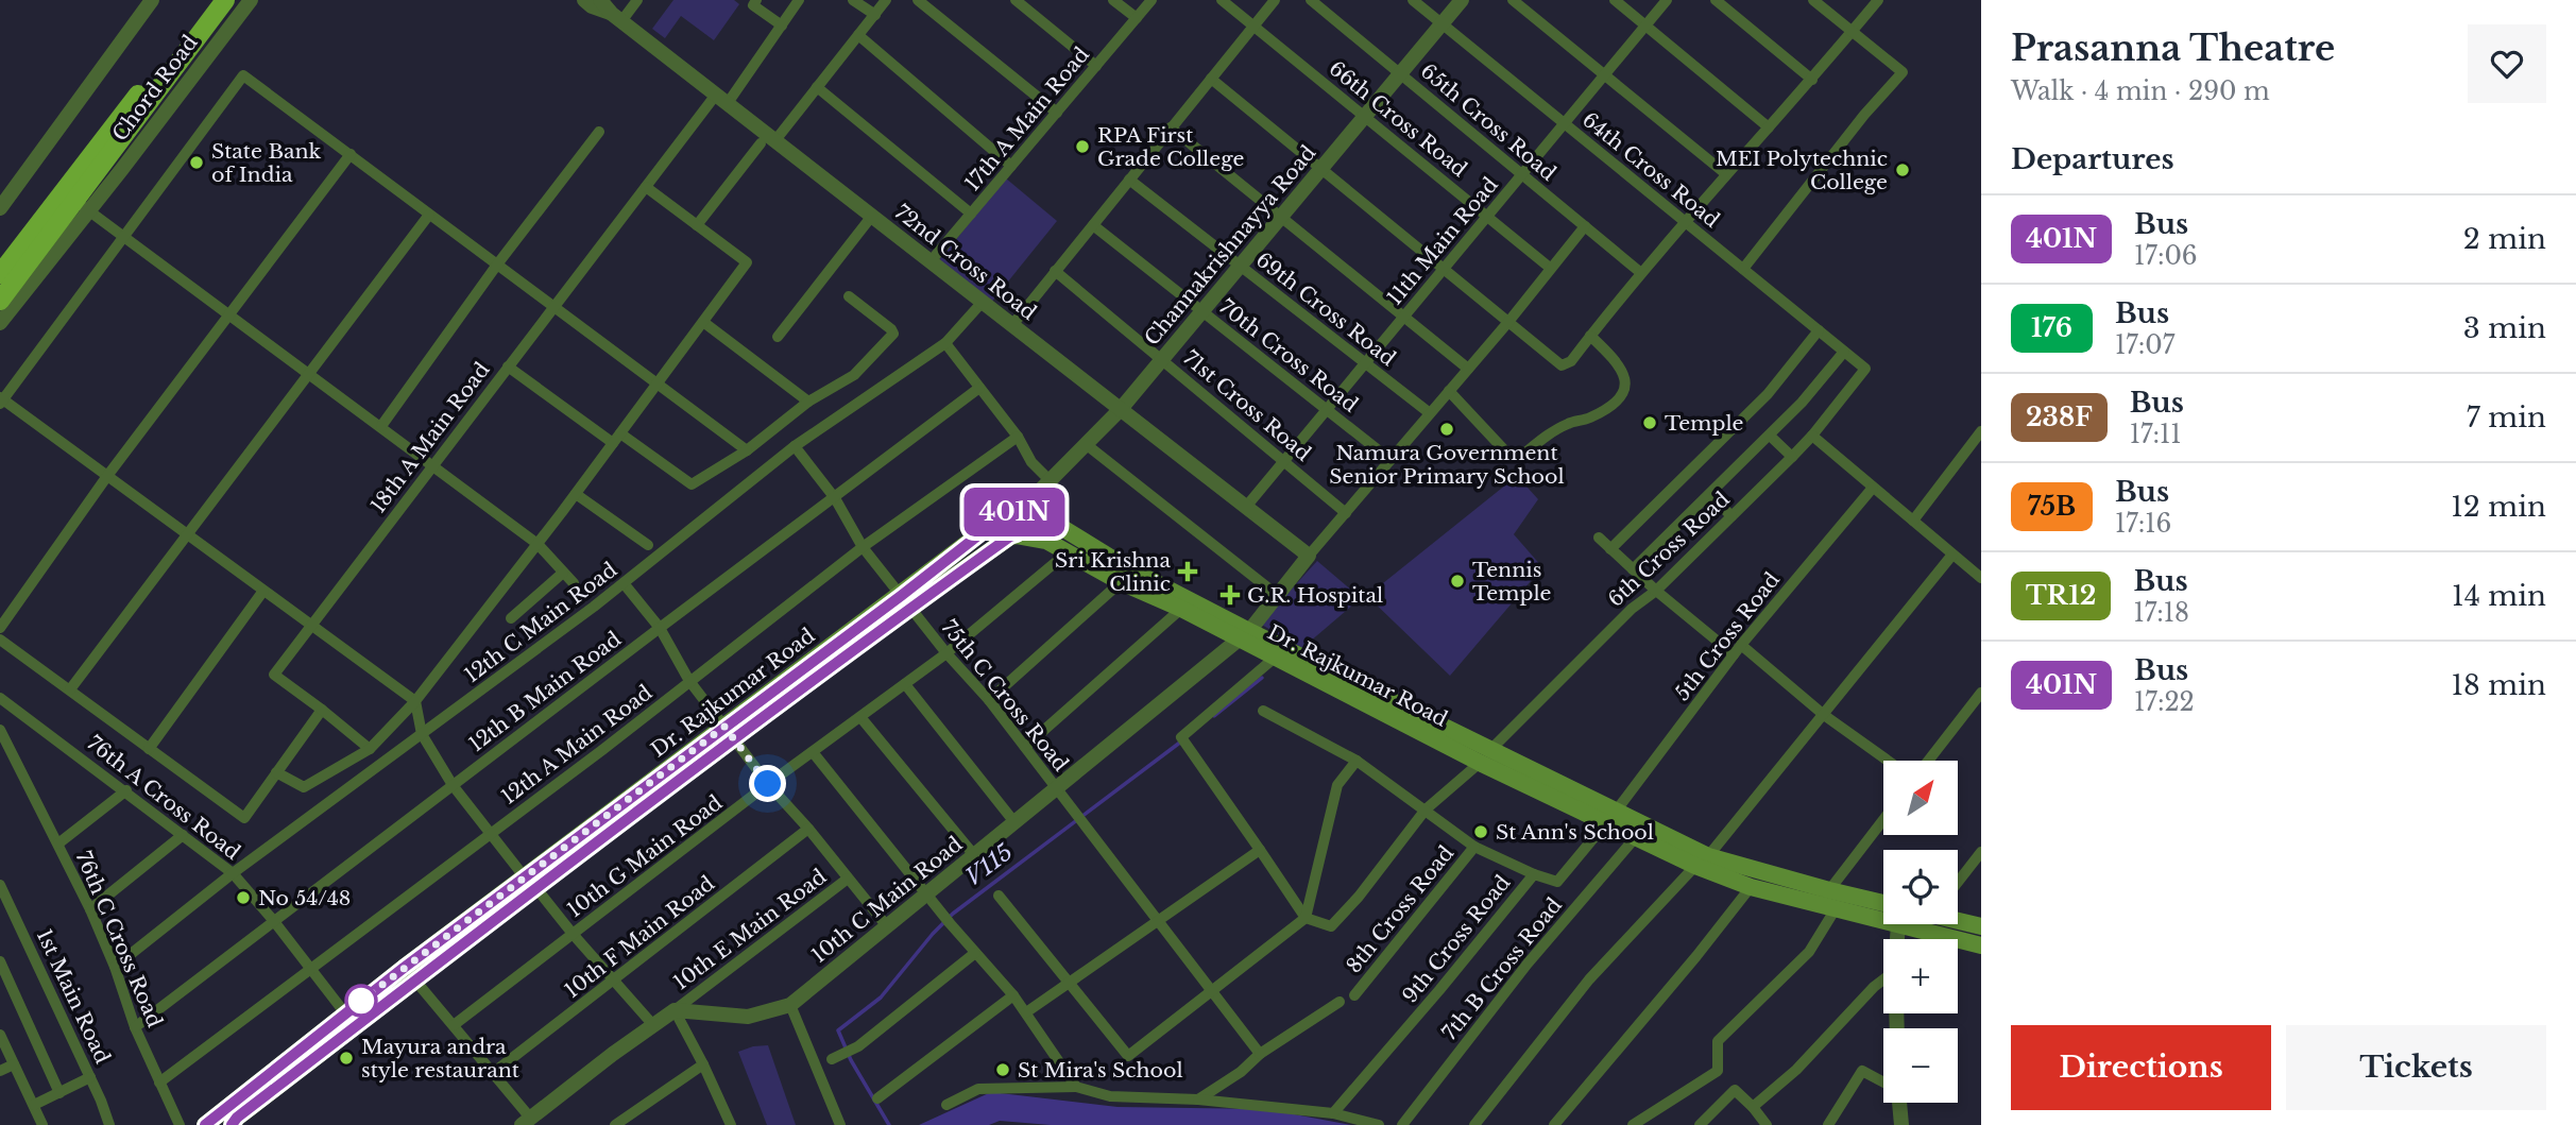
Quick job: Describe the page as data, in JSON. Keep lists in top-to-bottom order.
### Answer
{
  "streets": {
    "main road": ["Dr. Rajkumar Road"],
    "street": [
      "Chord Road",
      "17th A Main Road",
      "66th Cross Road",
      "65th Cross Road",
      "64th Cross Road",
      "11th Main Road",
      "Channakrishnayya Road",
      "72nd Cross Road",
      "69th Cross Road",
      "70th Cross Road",
      "71st Cross Road",
      "18th A Main Road",
      "6th Cross Road",
      "12th C Main Road",
      "5th Cross Road",
      "12th B Main Road",
      "75th C Cross Road",
      "12th A Main Road",
      "76th A Cross Road",
      "10th G Main Road",
      "10th C Main Road",
      "8th Cross Road",
      "10th E Main Road",
      "10th F Main Road",
      "76th C Cross Road",
      "9th Cross Road",
      "7th B Cross Road",
      "1st Main Road"
    ]
  },
  "crossings": [
    ["17th A Main Road", "72nd Cross Road"],
    ["66th Cross Road", "11th Main Road"],
    ["66th Cross Road", "Channakrishnayya Road"],
    ["65th Cross Road", "11th Main Road"],
    ["65th Cross Road", "Channakrishnayya Road"],
    ["64th Cross Road", "11th Main Road"],
    ["64th Cross Road", "Channakrishnayya Road"],
    ["64th Cross Road", "6th Cross Road"],
    ["11th Main Road", "72nd Cross Road"],
    ["11th Main Road", "69th Cross Road"],
    ["11th Main Road", "70th Cross Road"],
    ["11th Main Road", "71st Cross Road"],
    ["Channakrishnayya Road", "72nd Cross Road"],
    ["Channakrishnayya Road", "69th Cross Road"],
    ["Channakrishnayya Road", "70th Cross Road"],
    ["Channakrishnayya Road", "71st Cross Road"],
    ["Channakrishnayya Road", "Dr. Rajkumar Road"],
    ["72nd Cross Road", "18th A Main Road"],
    ["72nd Cross Road", "12th C Main Road"],
    ["72nd Cross Road", "10th C Main Road"],
    ["6th Cross Road", "Dr. Rajkumar Road"],
    ["12th C Main Road", "75th C Cross Road"],
    ["12th C Main Road", "76th A Cross Road"],
    ["12th C Main Road", "76th C Cross Road"],
    ["5th Cross Road", "Dr. Rajkumar Road"],
    ["5th Cross Road", "9th Cross Road"],
    ["Dr. Rajkumar Road", "75th C Cross Road"],
    ["Dr. Rajkumar Road", "76th A Cross Road"],
    ["Dr. Rajkumar Road", "10th G Main Road"],
    ["Dr. Rajkumar Road", "10th C Main Road"],
    ["Dr. Rajkumar Road", "9th Cross Road"],
    ["Dr. Rajkumar Road", "7th B Cross Road"],
    ["12th B Main Road", "75th C Cross Road"],
    ["12th B Main Road", "76th A Cross Road"],
    ["12th B Main Road", "76th C Cross Road"],
    ["75th C Cross Road", "12th A Main Road"],
    ["75th C Cross Road", "10th G Main Road"],
    ["75th C Cross Road", "10th C Main Road"],
    ["12th A Main Road", "76th A Cross Road"],
    ["12th A Main Road", "76th C Cross Road"],
    ["10th C Main Road", "10th E Main Road"]
  ],
  "water": ["V115"],
  "places": {
    "other": [
      "RPA First Grade College",
      "State Bank of India",
      "MEI Polytechnic College",
      "Temple",
      "Namura Government Senior Primary School",
      "Tennis Temple",
      "St Ann's School",
      "No 54/48",
      "Mayura andra style restaurant",
      "St Mira's School"
    ],
    "health": ["Sri Krishna Clinic", "G.R. Hospital"]
  },
  "lines": ["bus line 401N"],
  "north": "top right",
  "page": {
    "on_map": "401N",
    "heading": [
      ["Prasanna Theatre", "Walk · 4 min · 290 m"],
      "Departures"
    ],
    "list": [
      {
        "mark": "401N",
        "name": "Bus",
        "note": "17:06",
        "value": "2 min"
      },
      {
        "mark": "176",
        "name": "Bus",
        "note": "17:07",
        "value": "3 min"
      },
      {
        "mark": "238F",
        "name": "Bus",
        "note": "17:11",
        "value": "7 min"
      },
      {
        "mark": "75B",
        "name": "Bus",
        "note": "17:16",
        "value": "12 min"
      },
      {
        "mark": "TR12",
        "name": "Bus",
        "note": "17:18",
        "value": "14 min"
      },
      {
        "mark": "401N",
        "name": "Bus",
        "note": "17:22",
        "value": "18 min"
      }
    ],
    "map_buttons": ["+", "−"],
    "buttons": ["Directions", "Tickets"]
  }
}
